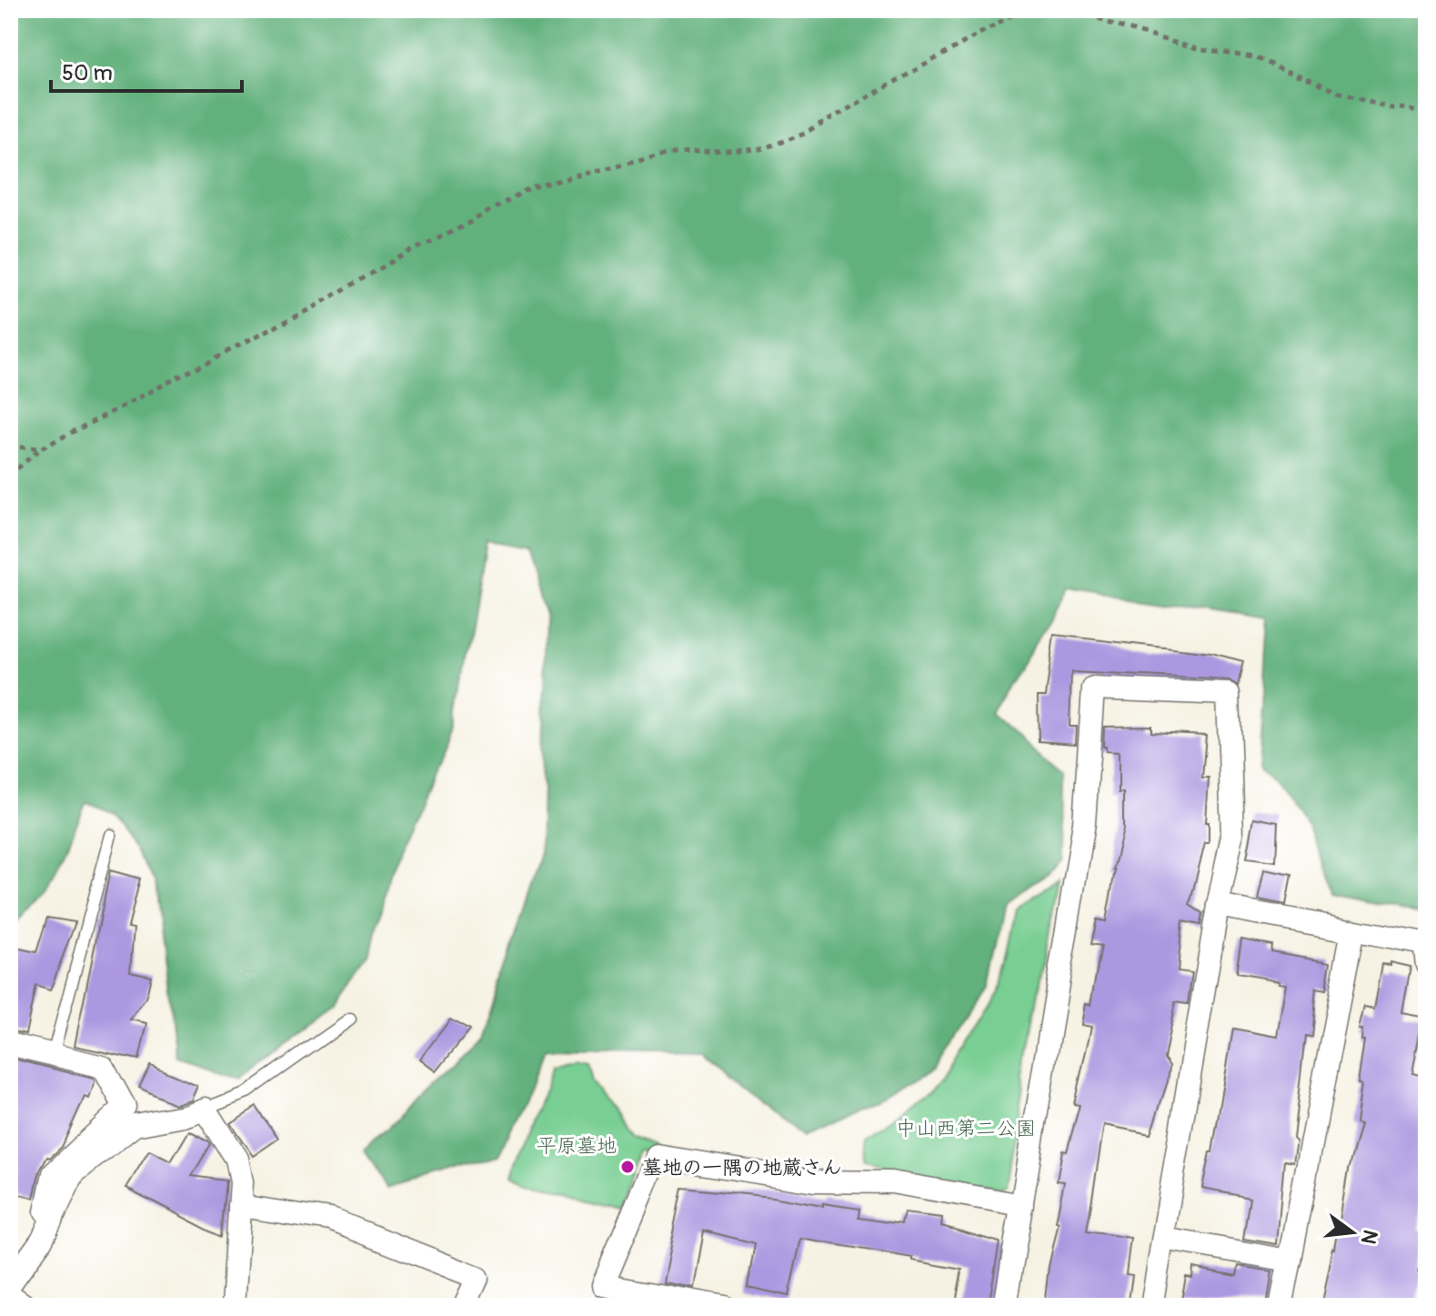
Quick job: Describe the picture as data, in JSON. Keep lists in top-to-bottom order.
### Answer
{
  "parks": ["中山西第二公園", "平原墓地"],
  "places": ["墓地の一隅の地蔵さん"],
  "scale_bar": "50 m",
  "north": "right"
}
